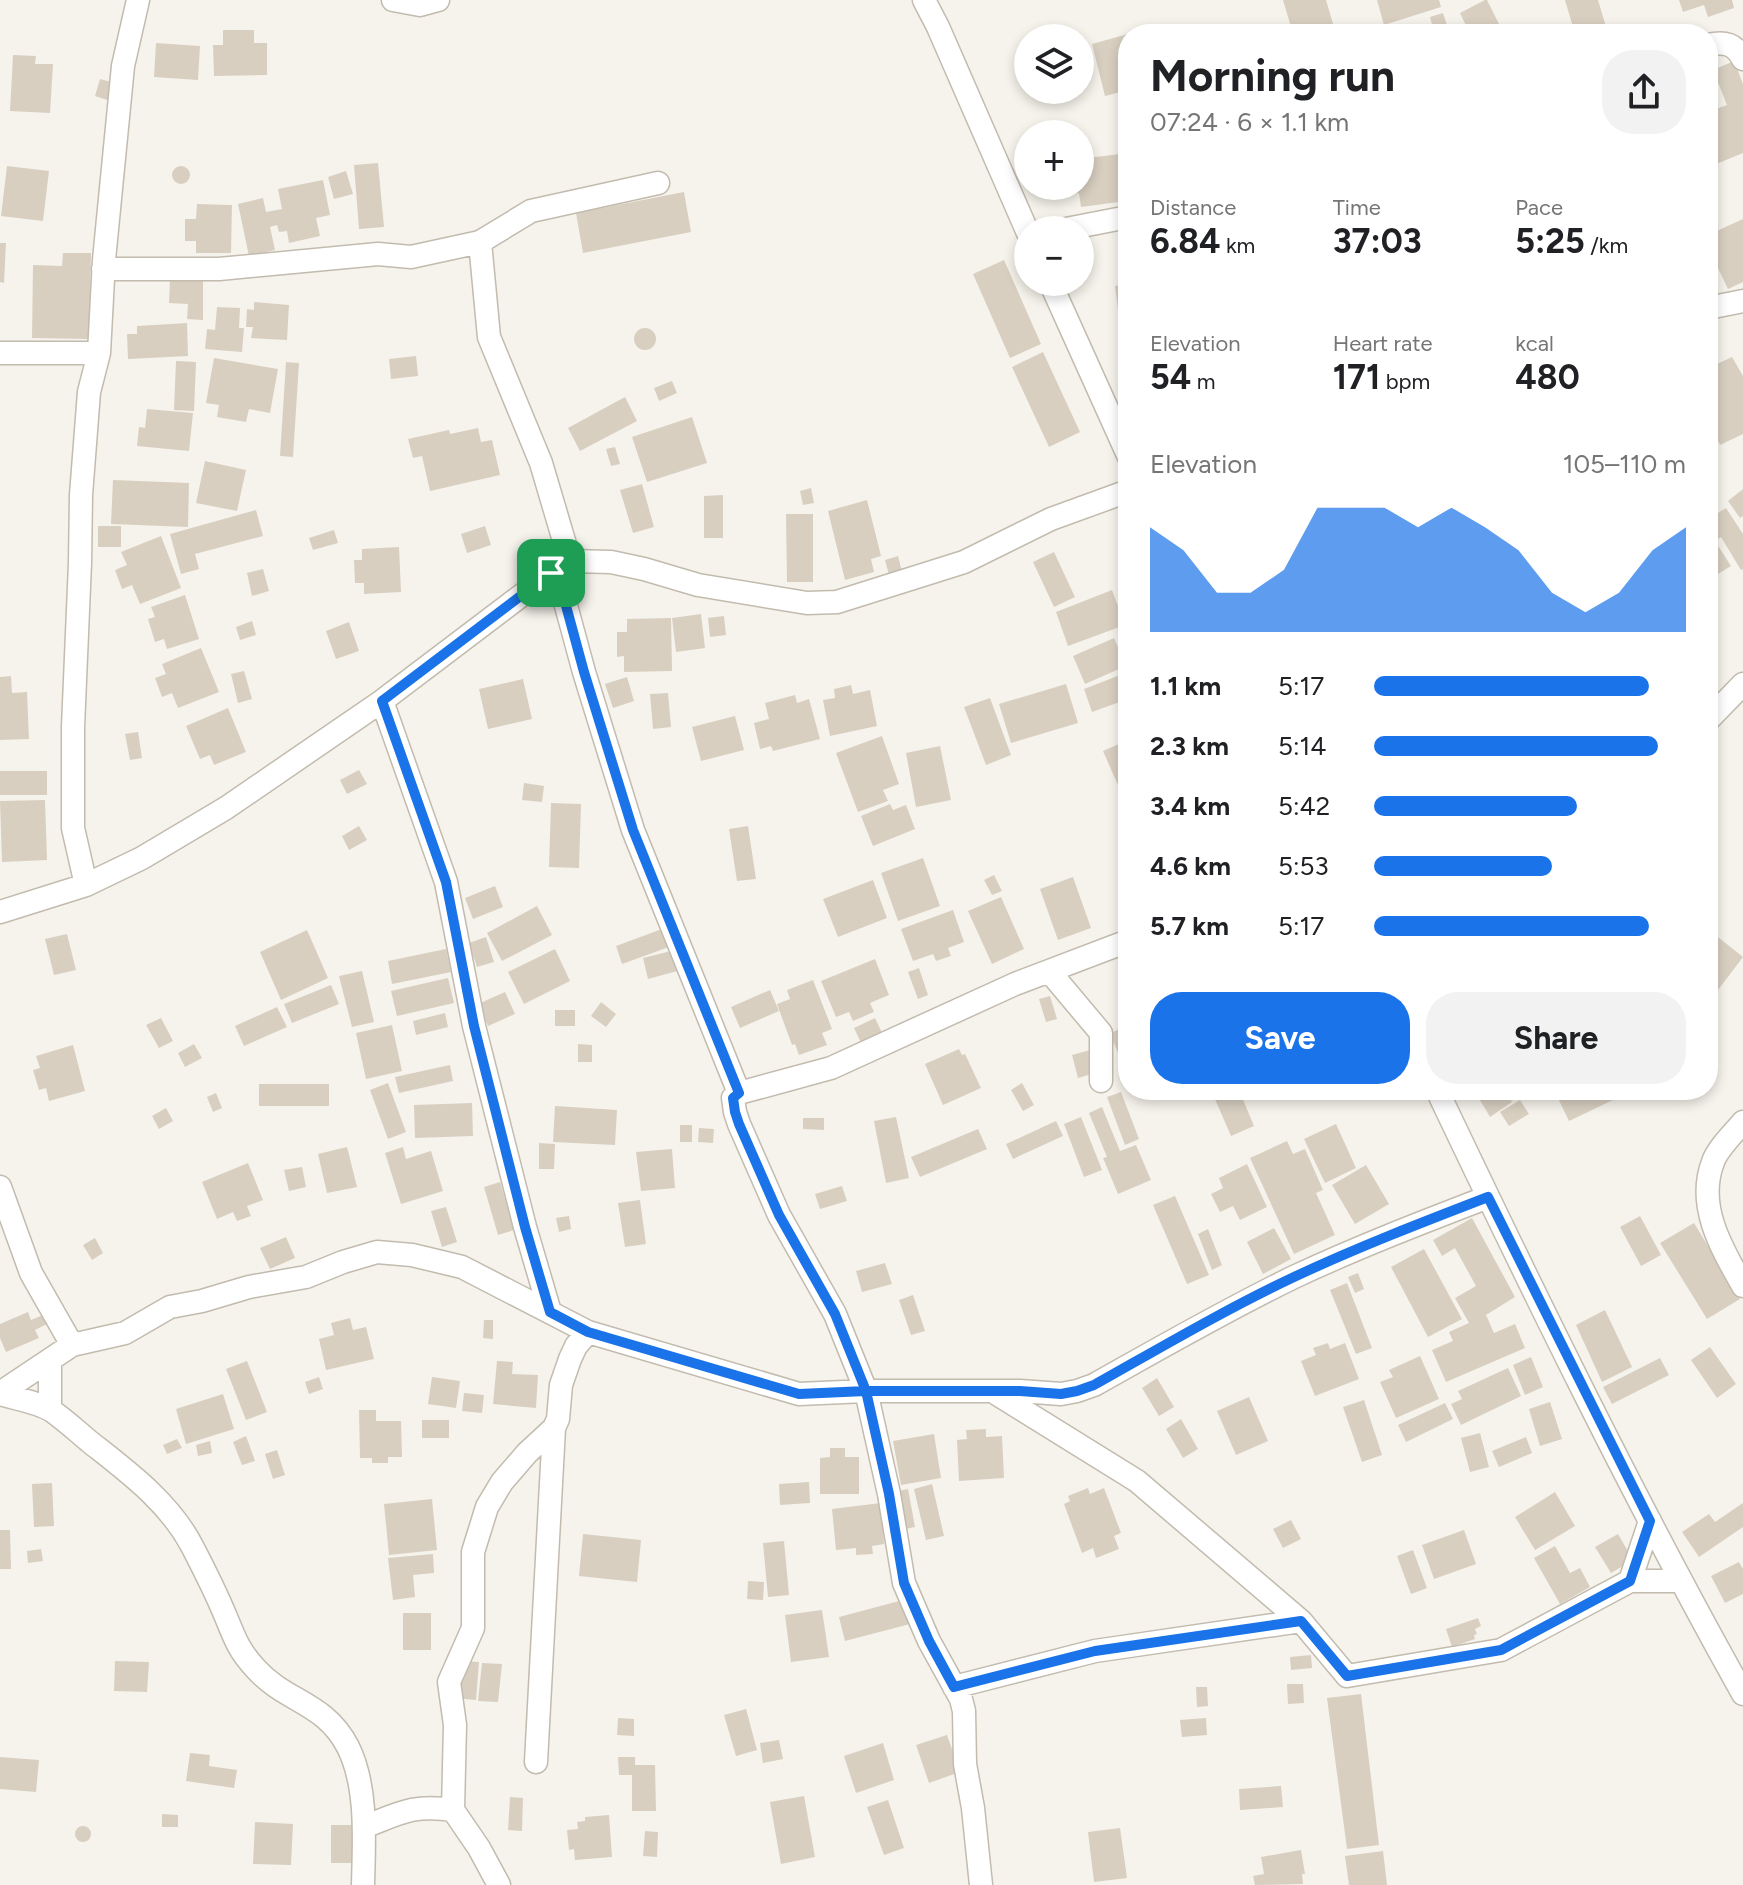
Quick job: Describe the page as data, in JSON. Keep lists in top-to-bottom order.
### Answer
{
  "page": {
    "map_buttons": ["+", "−"],
    "heading": ["Morning run", "07:24 · 6 × 1.1 km"],
    "stats": [
      ["Distance", "6.84 km"],
      ["Time", "37:03"],
      ["Pace", "5:25 /km"],
      ["Elevation", "54 m"],
      ["Heart rate", "171 bpm"],
      ["kcal", "480"]
    ],
    "chart": ["Elevation", "105–110 m"],
    "list": [
      {
        "name": "1.1 km",
        "note": "5:17"
      },
      {
        "name": "2.3 km",
        "note": "5:14"
      },
      {
        "name": "3.4 km",
        "note": "5:42"
      },
      {
        "name": "4.6 km",
        "note": "5:53"
      },
      {
        "name": "5.7 km",
        "note": "5:17"
      }
    ],
    "buttons": ["Save", "Share"]
  }
}
